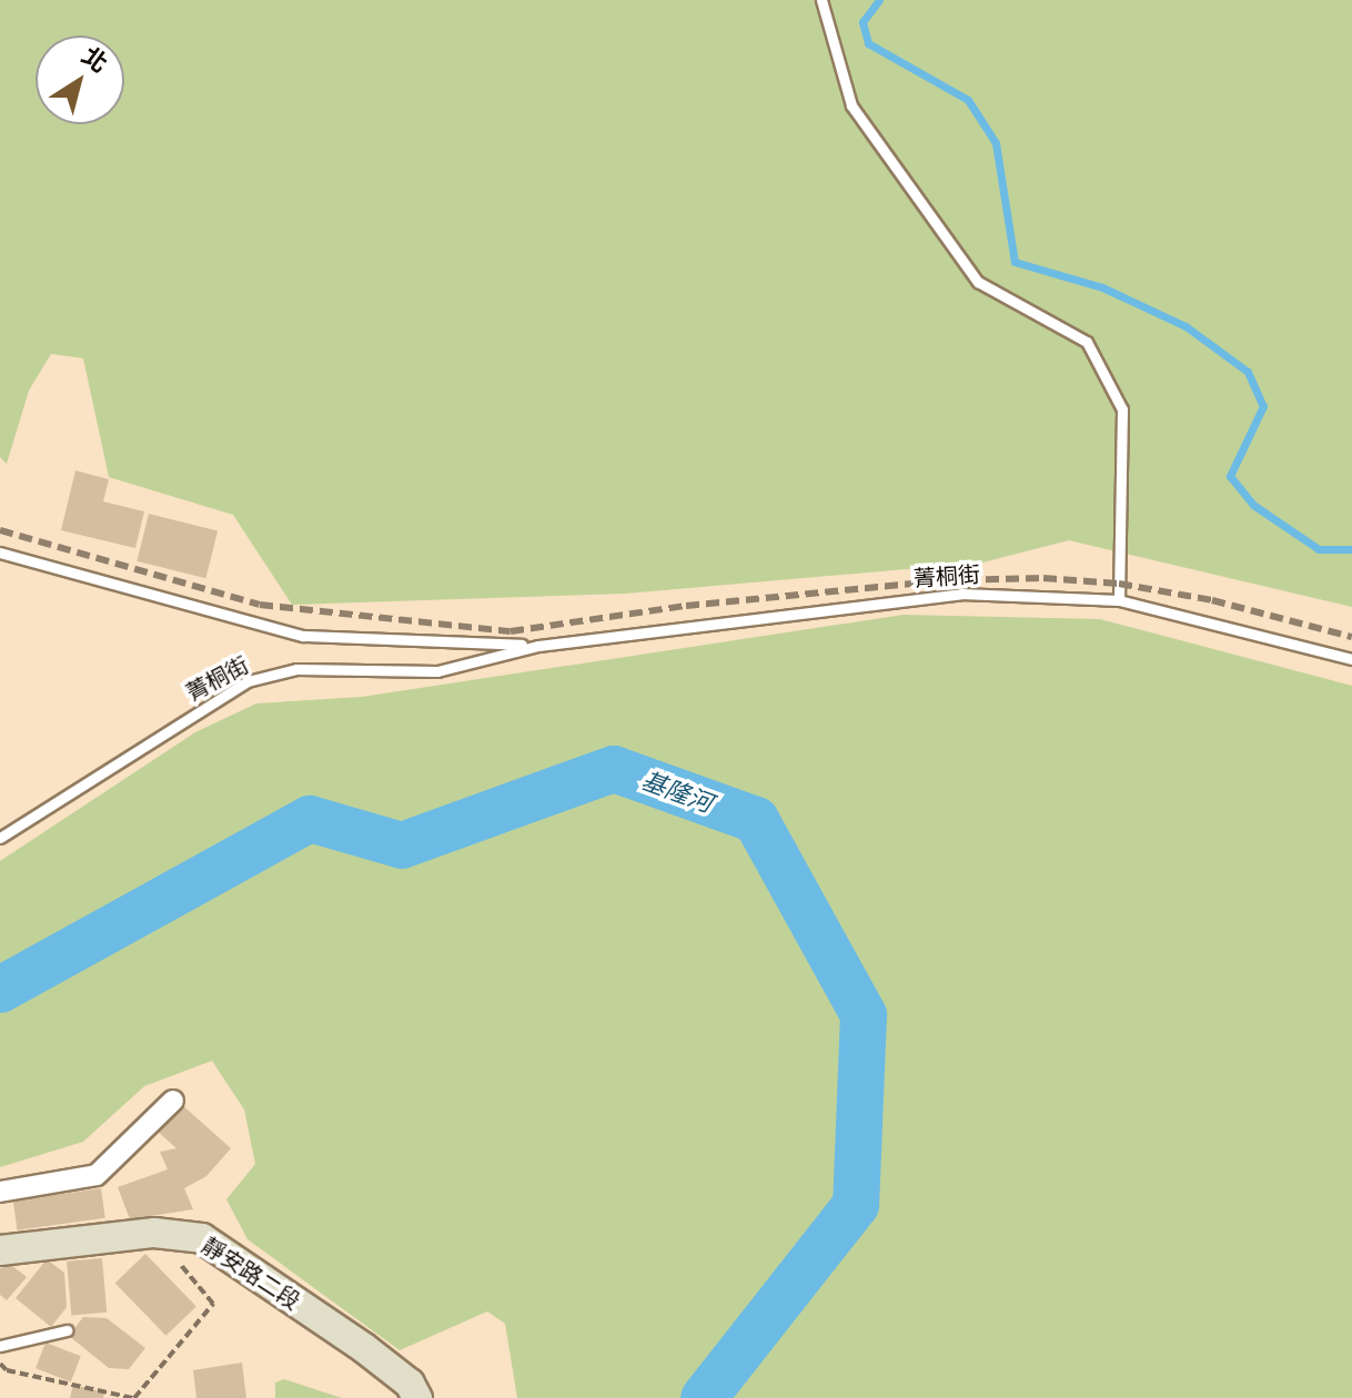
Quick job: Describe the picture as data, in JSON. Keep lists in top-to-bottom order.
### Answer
{
  "streets": {
    "main road": ["靜安路二段"],
    "lane": ["菁桐街"]
  },
  "water": ["基隆河"],
  "north": "top right"
}
